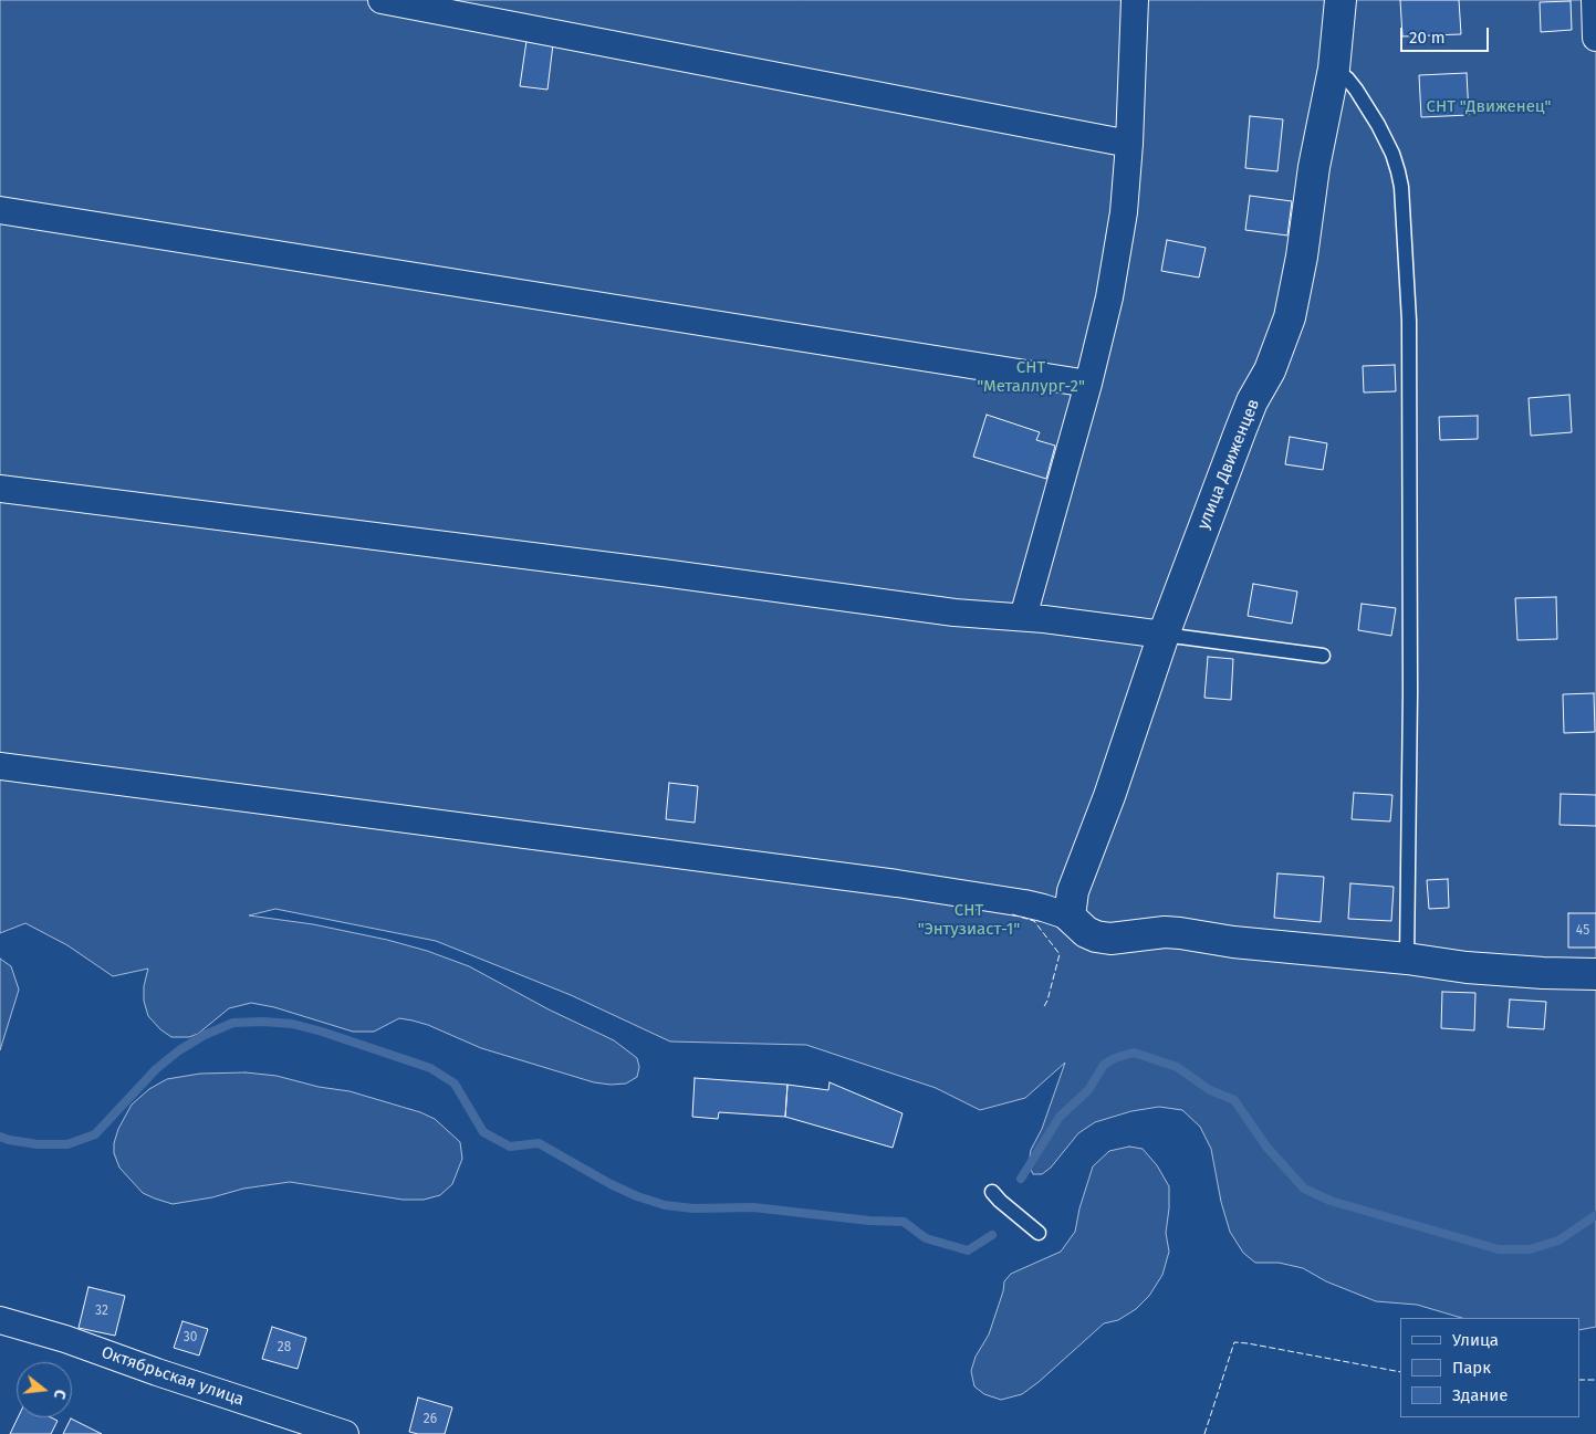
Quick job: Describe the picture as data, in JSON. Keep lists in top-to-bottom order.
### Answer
{
  "streets": {
    "street": ["улица Движенцев", "Октябрьская улица"]
  },
  "parks": ["СНТ \"Движенец\"", "СНТ \"Металлург-2\"", "СНТ \"Энтузиаст-1\""],
  "house_numbers": [
    "45",
    "32",
    "30",
    "28",
    "26"
  ],
  "legend": ["Улица", "Парк", "Здание"],
  "scale_bar": "20 m",
  "north": "right"
}
